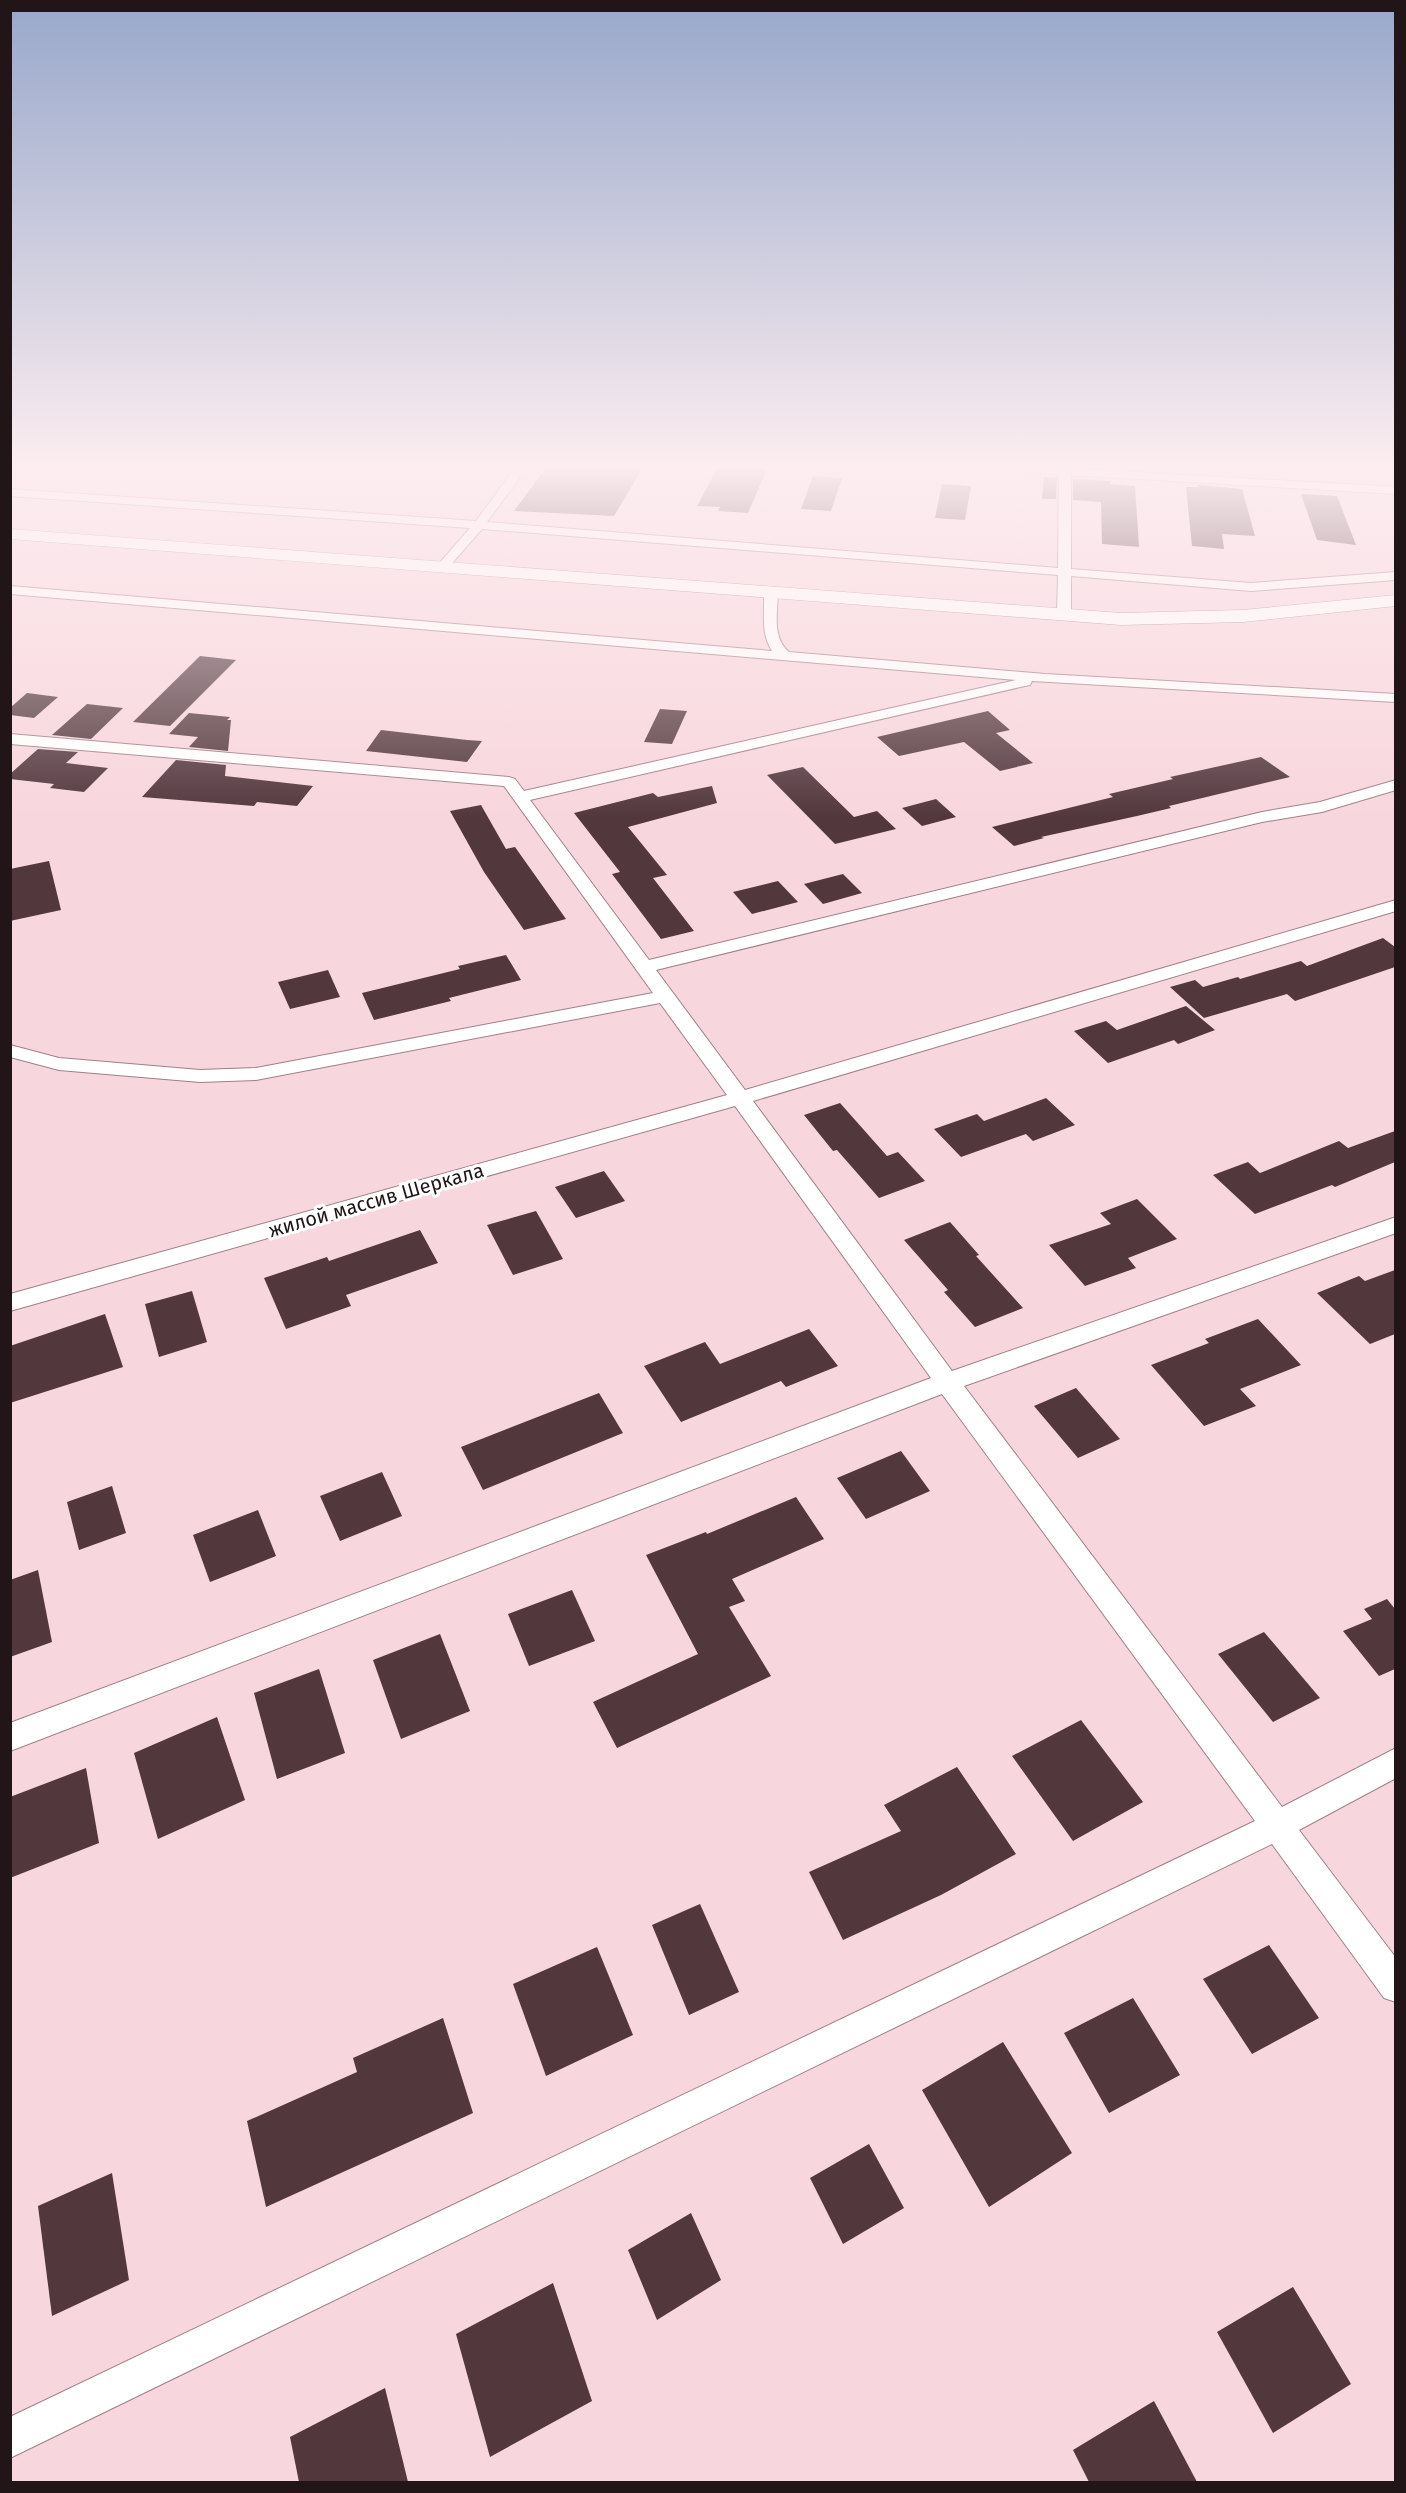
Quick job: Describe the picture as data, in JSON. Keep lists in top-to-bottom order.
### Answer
{
  "streets": {
    "street": ["жилой массив Шеркала"]
  }
}
